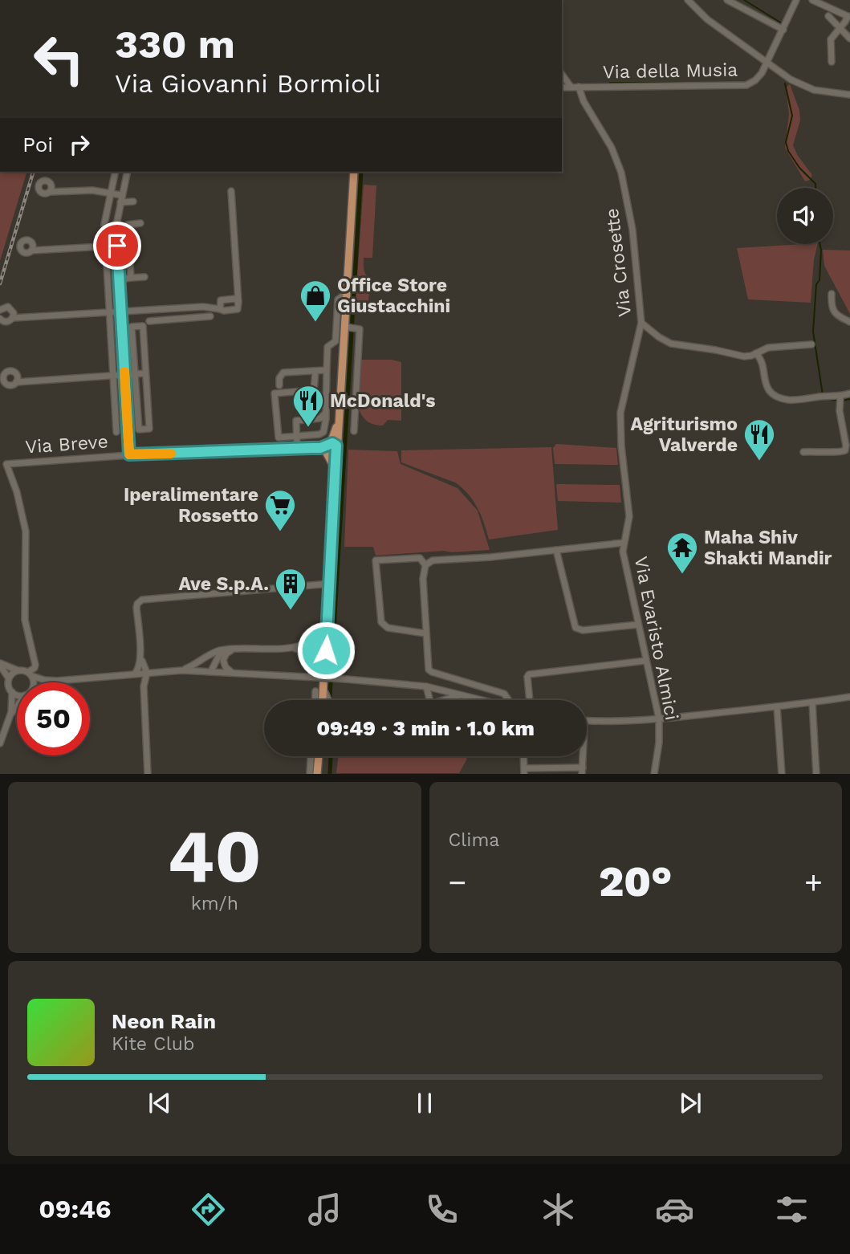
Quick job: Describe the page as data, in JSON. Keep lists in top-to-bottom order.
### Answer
{
  "streets": {
    "street": [
      "Via della Musia",
      "Via Crosette",
      "Via Breve",
      "Via Evaristo Almici"
    ]
  },
  "crossings": [
    ["Via della Musia", "Via Crosette"],
    ["Via Crosette", "Via Evaristo Almici"]
  ],
  "places": {
    "shop": ["Office Store Giustacchini"],
    "restaurant": ["McDonald's", "Agriturismo Valverde"],
    "supermarket": ["Iperalimentare Rossetto"],
    "temple": ["Maha Shiv Shakti Mandir"],
    "building": ["Ave S.p.A."]
  },
  "page": {
    "turn": ["330 m", "Via Giovanni Bormioli"],
    "then": "Poi",
    "limit": "50",
    "trip": "09:49 · 3 min · 1.0 km",
    "tile": [
      ["40", "km/h"],
      "Clima"
    ],
    "heat": ["−", "20°", "+"],
    "song": ["Neon Rain", "Kite Club"],
    "tabs": "09:46"
  }
}
